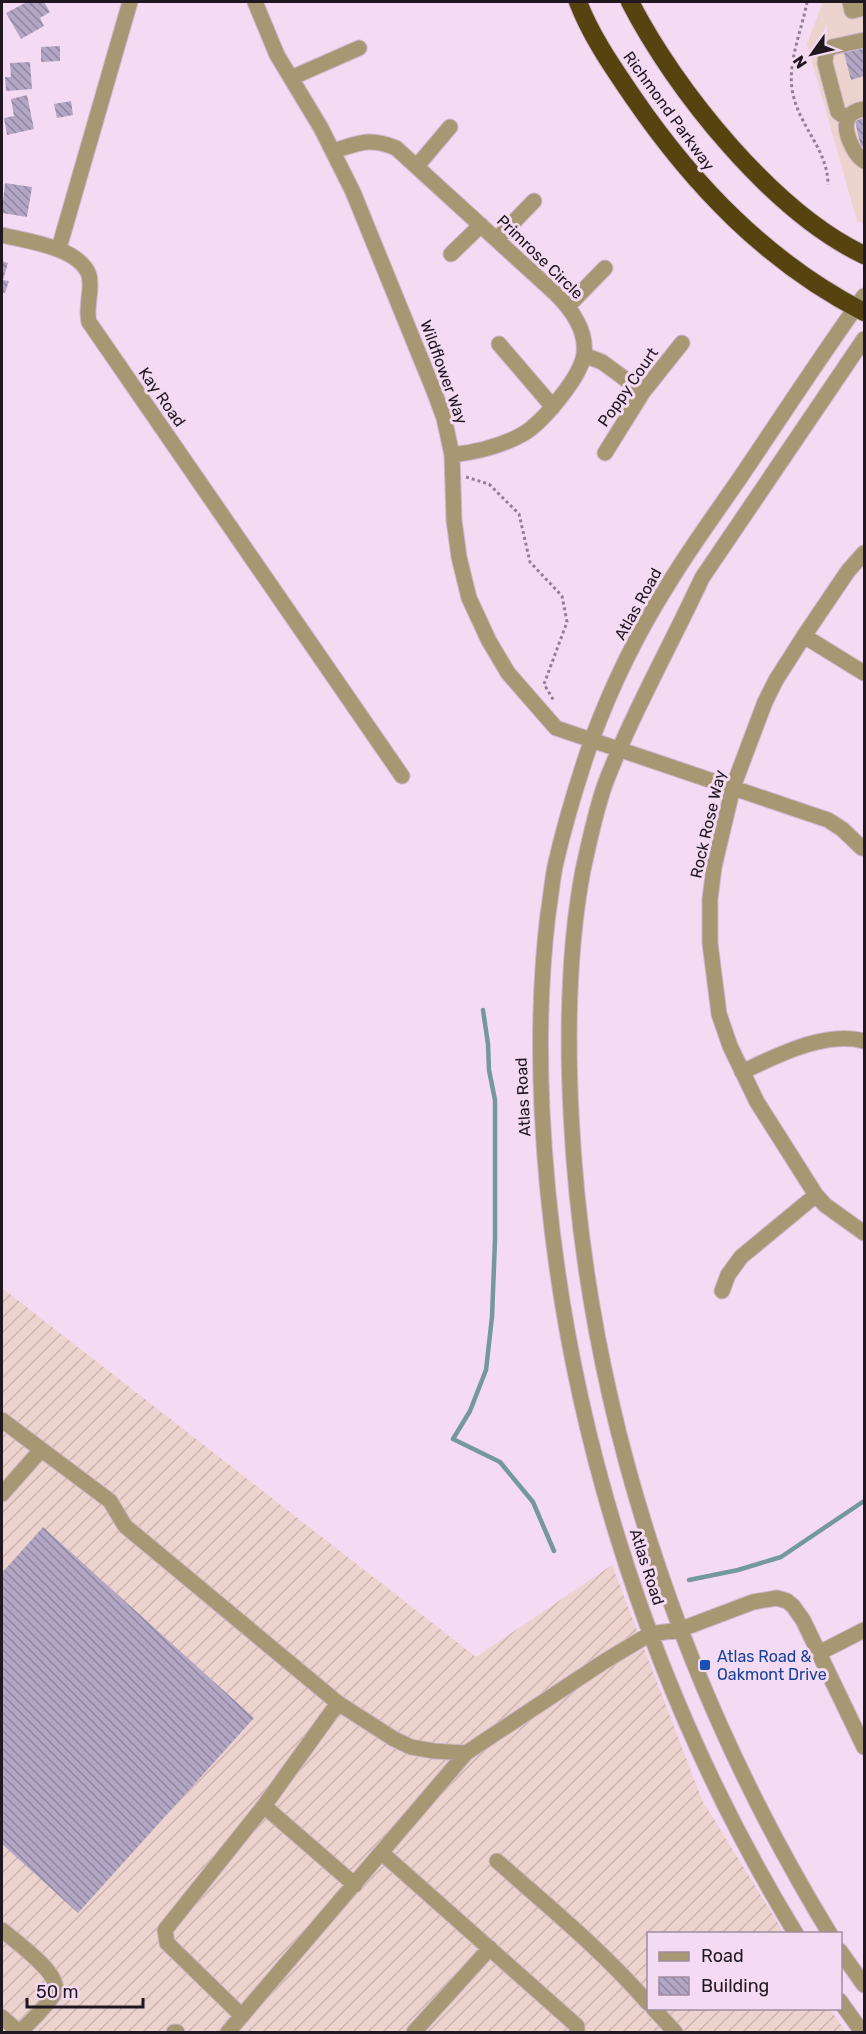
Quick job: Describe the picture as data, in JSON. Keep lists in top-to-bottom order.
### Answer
{
  "streets": {
    "highway": ["Richmond Parkway"],
    "street": [
      "Primrose Circle",
      "Wildflower Way",
      "Poppy Court",
      "Kay Road",
      "Atlas Road",
      "Rock Rose Way"
    ]
  },
  "crossings": [
    ["Richmond Parkway", "Atlas Road"],
    ["Primrose Circle", "Wildflower Way"],
    ["Wildflower Way", "Atlas Road"],
    ["Wildflower Way", "Rock Rose Way"]
  ],
  "places": {
    "transit": ["Atlas Road & Oakmont Drive"]
  },
  "legend": ["Road", "Building"],
  "scale_bar": "50 m",
  "north": "bottom left"
}
